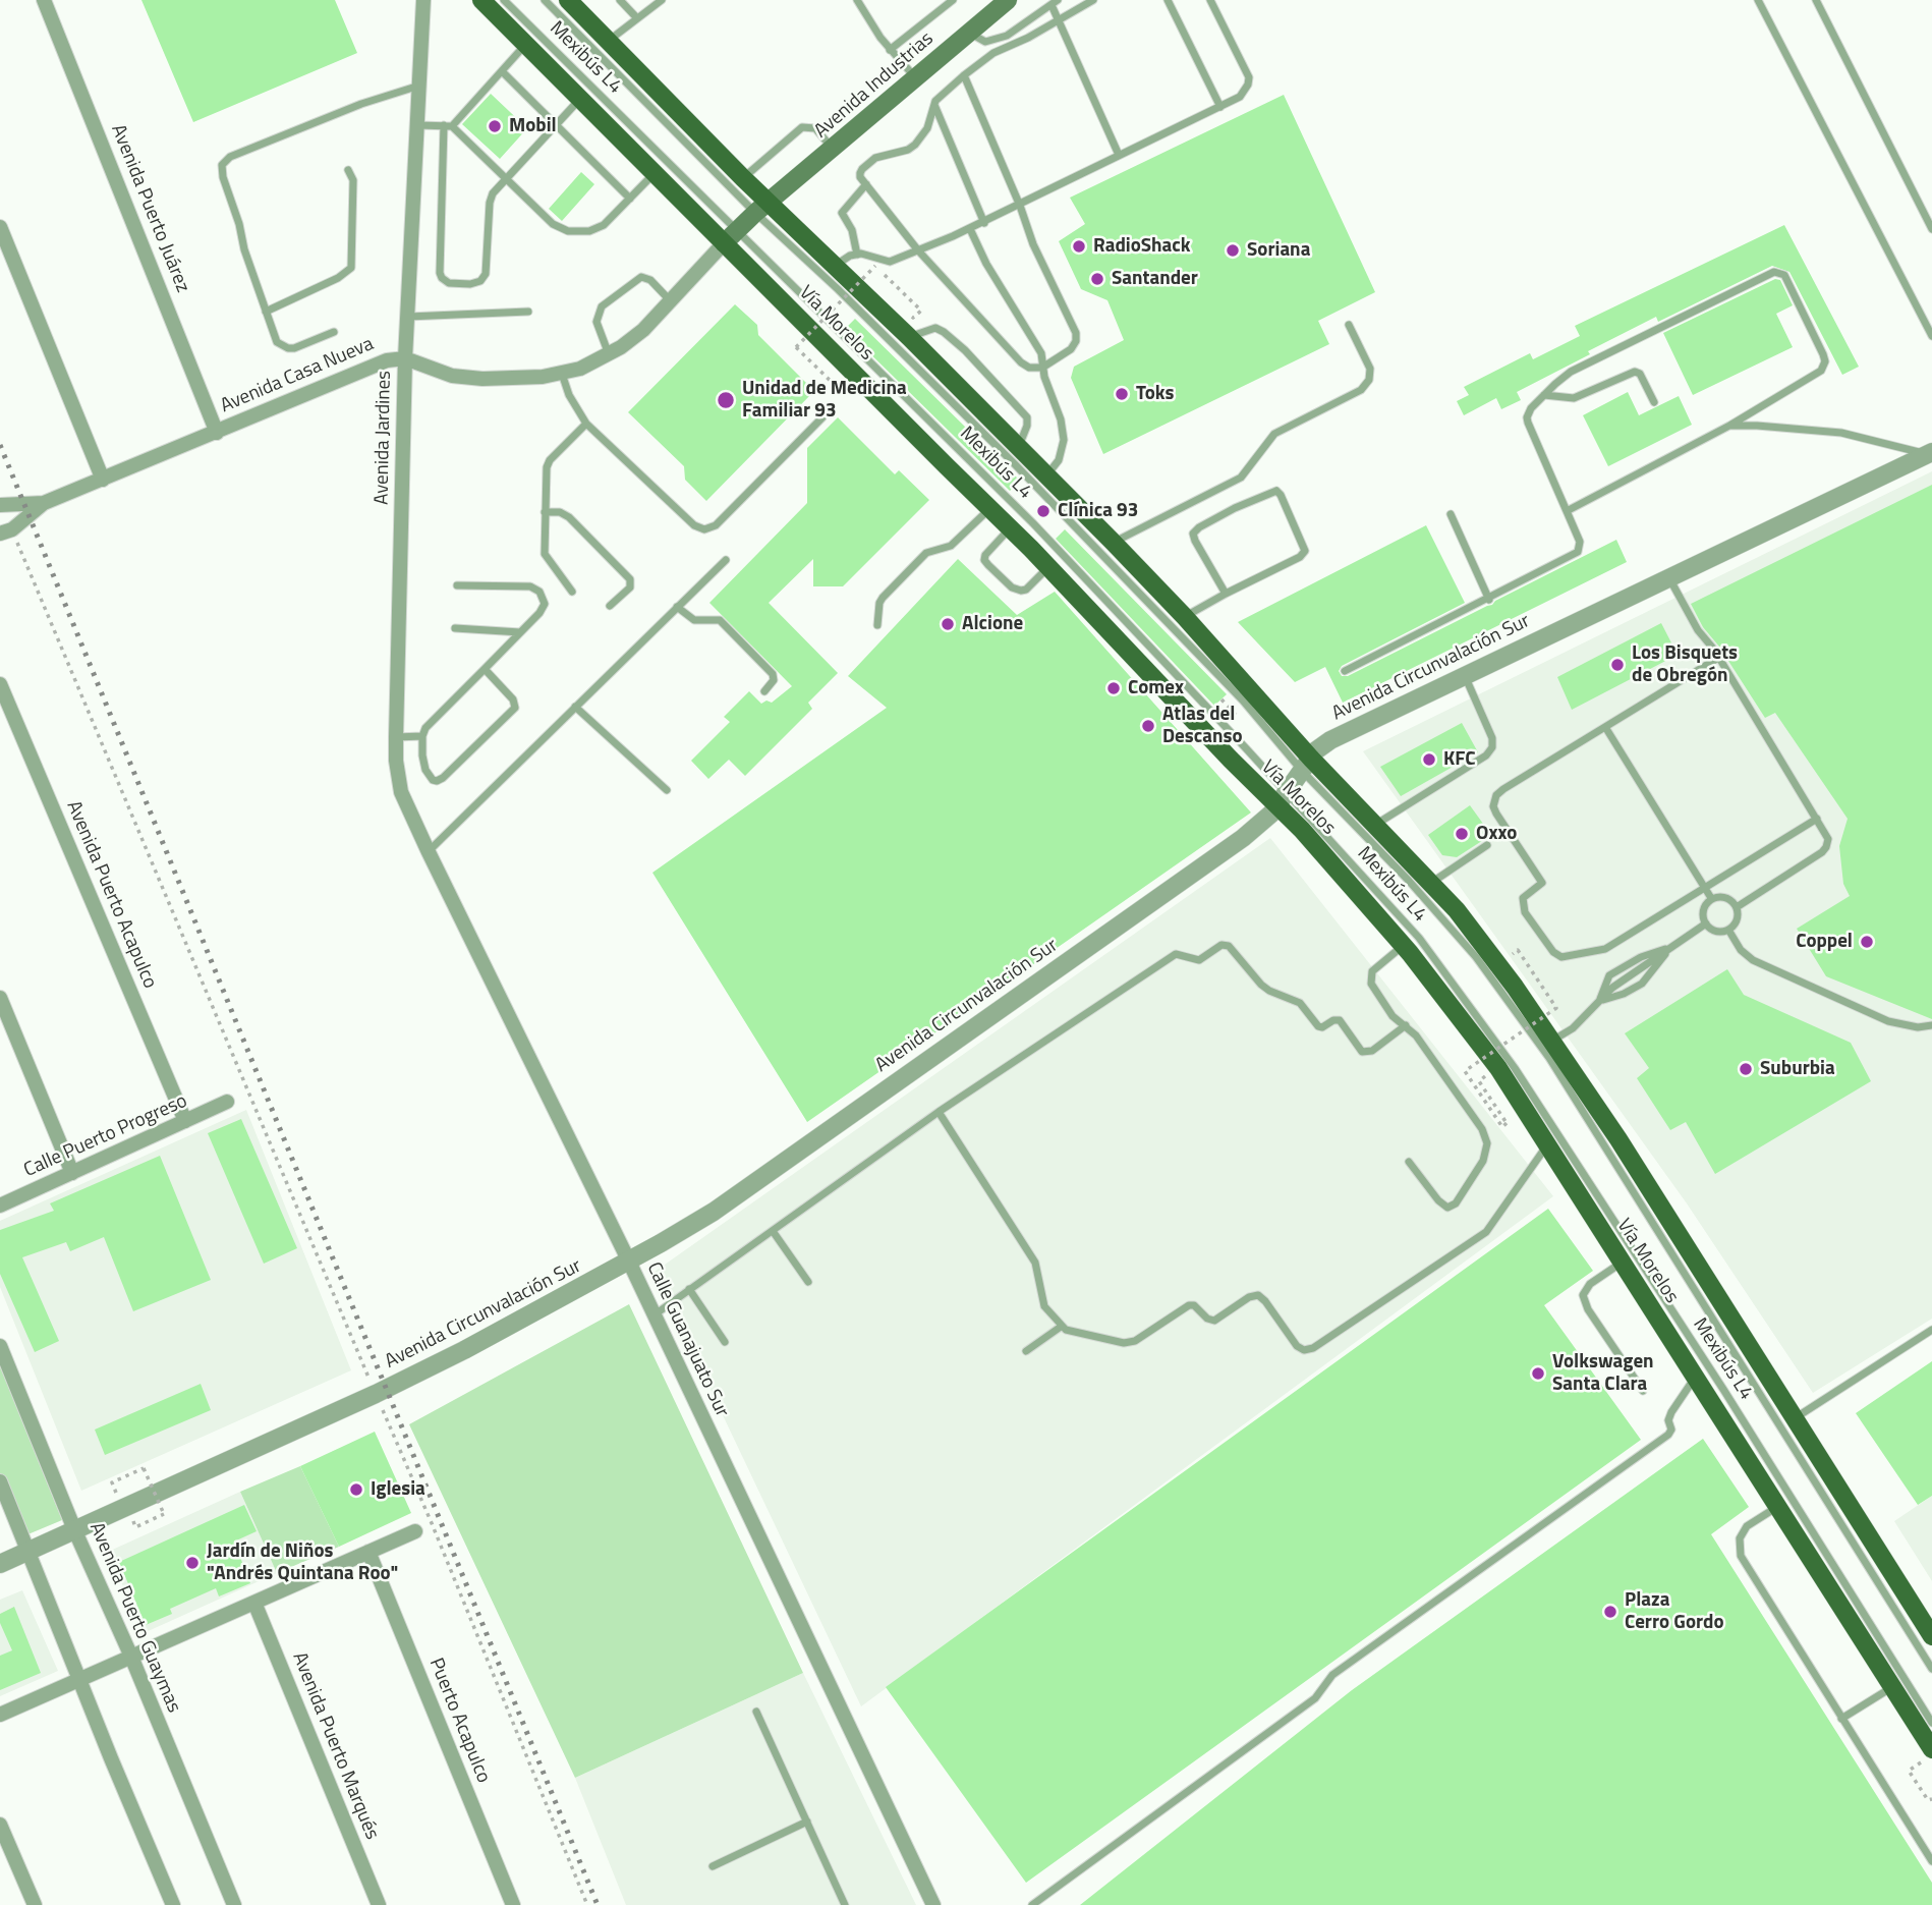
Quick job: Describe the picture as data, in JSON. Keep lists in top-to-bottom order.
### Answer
{
  "streets": {
    "main road": ["Avenida Industrias", "Vía Morelos", "Avenida Casa Nueva"],
    "street": [
      "Avenida Puerto Juárez",
      "Avenida Jardines",
      "Avenida Circunvalación Sur",
      "Avenida Puerto Acapulco",
      "Calle Puerto Progreso",
      "Calle Guanajuato Sur",
      "Avenida Puerto Guaymas",
      "Puerto Acapulco",
      "Avenida Puerto Marqués"
    ],
    "lane": ["Mexibús L4"]
  },
  "crossings": [
    ["Mexibús L4", "Avenida Industrias"],
    ["Mexibús L4", "Vía Morelos"],
    ["Mexibús L4", "Avenida Casa Nueva"],
    ["Mexibús L4", "Avenida Circunvalación Sur"],
    ["Avenida Industrias", "Vía Morelos"],
    ["Avenida Industrias", "Avenida Casa Nueva"],
    ["Avenida Puerto Juárez", "Avenida Casa Nueva"],
    ["Vía Morelos", "Avenida Casa Nueva"],
    ["Vía Morelos", "Avenida Circunvalación Sur"],
    ["Avenida Casa Nueva", "Avenida Jardines"],
    ["Avenida Jardines", "Calle Guanajuato Sur"],
    ["Avenida Circunvalación Sur", "Calle Guanajuato Sur"],
    ["Avenida Circunvalación Sur", "Avenida Puerto Guaymas"],
    ["Avenida Puerto Acapulco", "Calle Puerto Progreso"]
  ],
  "places": [
    "Mobil",
    "RadioShack",
    "Soriana",
    "Santander",
    "Toks",
    "Unidad de Medicina Familiar 93",
    "Clínica 93",
    "Alcione",
    "Los Bisquets de Obregón",
    "Comex",
    "Atlas del Descanso",
    "KFC",
    "Oxxo",
    "Coppel",
    "Suburbia",
    "Volkswagen Santa Clara",
    "Iglesia",
    "Jardín de Niños \"Andrés Quintana Roo\"",
    "Plaza Cerro Gordo"
  ]
}
